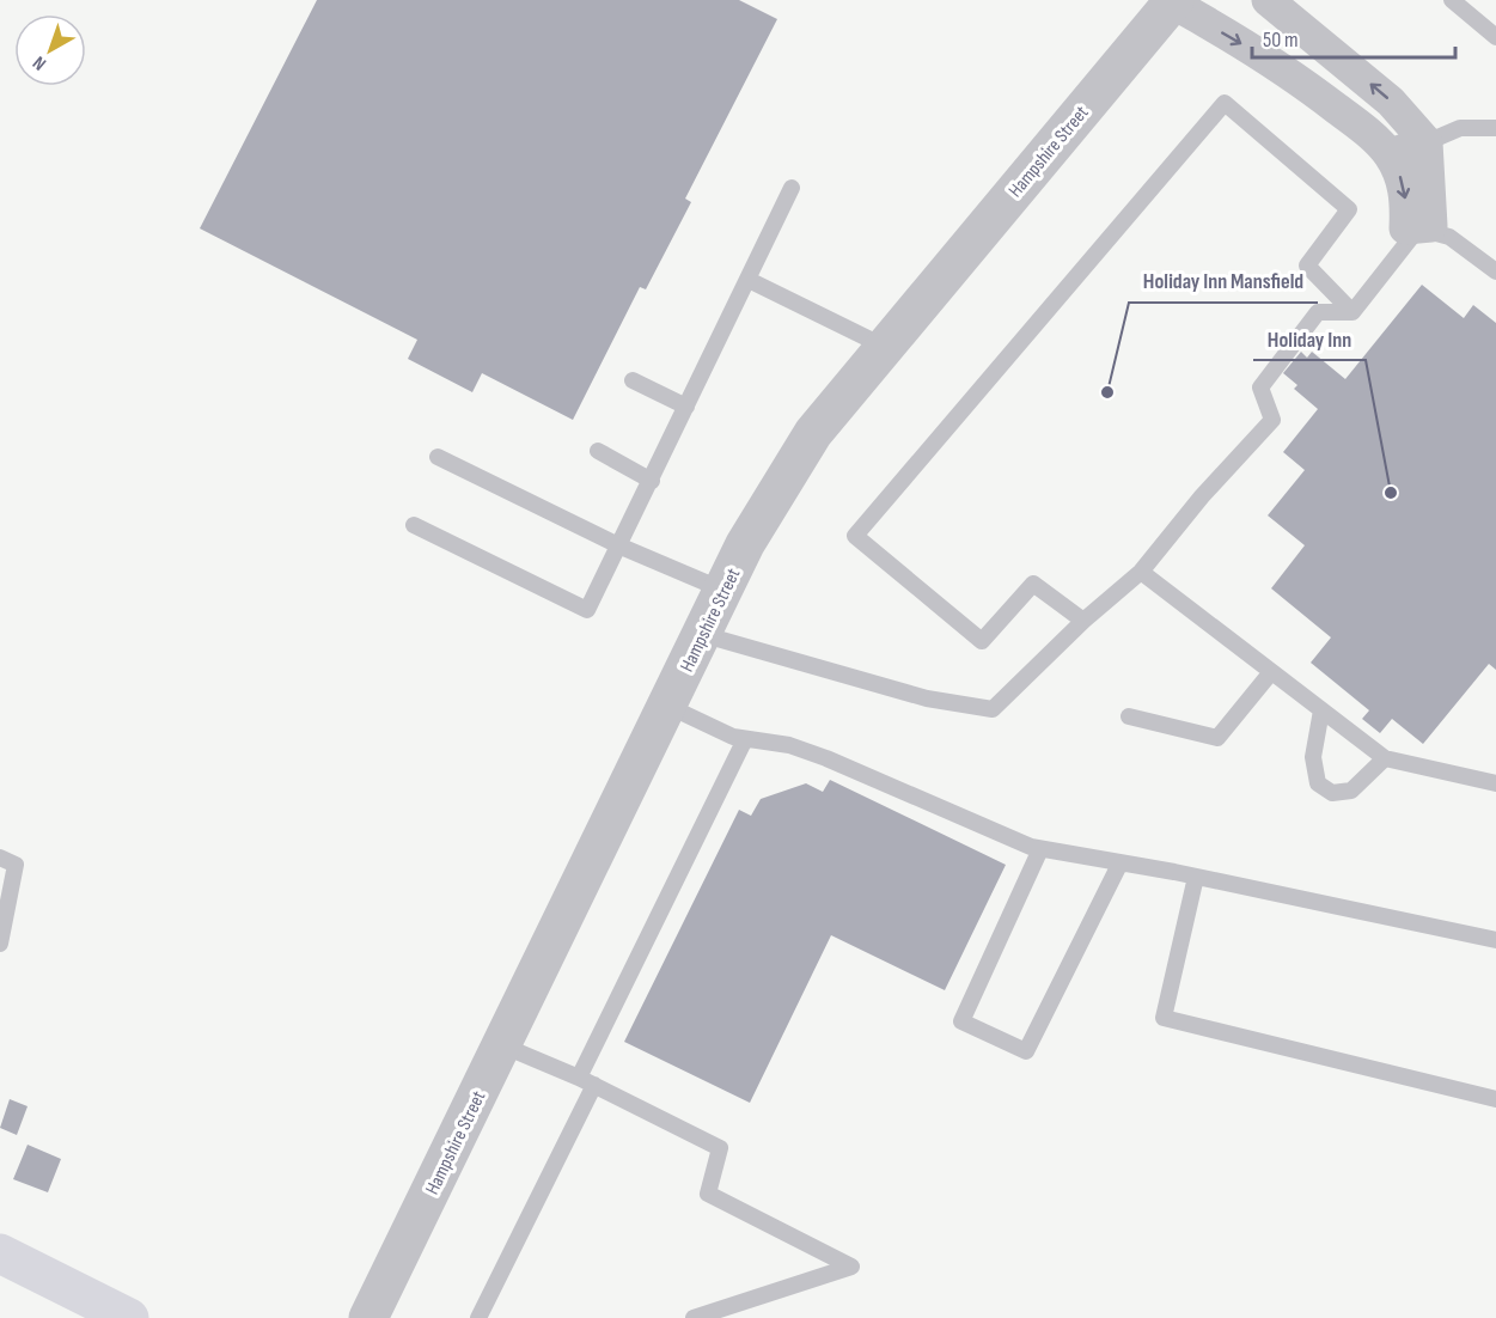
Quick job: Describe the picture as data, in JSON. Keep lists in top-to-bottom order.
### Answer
{
  "streets": {
    "street": ["Hampshire Street"]
  },
  "places": ["Holiday Inn Mansfield", "Holiday Inn"],
  "scale_bar": "50 m",
  "north": "bottom left"
}
